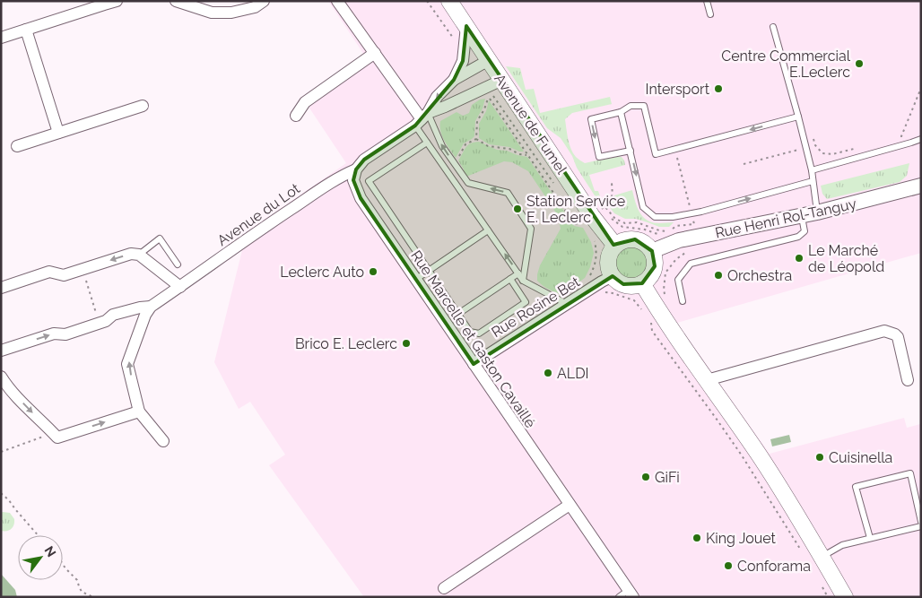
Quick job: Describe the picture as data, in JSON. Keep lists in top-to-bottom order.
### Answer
{
  "streets": {
    "main road": ["Avenue de Fumel"],
    "street": [
      "Avenue du Lot",
      "Rue Henri Rol-Tanguy",
      "Rue Rosine Bet",
      "Rue Marcelle et Gaston Cavaillé"
    ]
  },
  "crossings": [
    ["Avenue de Fumel", "Rue Henri Rol-Tanguy"],
    ["Avenue de Fumel", "Rue Rosine Bet"],
    ["Avenue du Lot", "Rue Marcelle et Gaston Cavaillé"],
    ["Rue Henri Rol-Tanguy", "Rue Rosine Bet"],
    ["Rue Rosine Bet", "Rue Marcelle et Gaston Cavaillé"]
  ],
  "places": [
    "Centre Commercial E.Leclerc",
    "Intersport",
    "Station Service E. Leclerc",
    "Le Marché de Léopold",
    "Leclerc Auto",
    "Orchestra",
    "Brico E. Leclerc",
    "ALDI",
    "Cuisinella",
    "GiFi",
    "King Jouet",
    "Conforama"
  ],
  "north": "top right"
}
